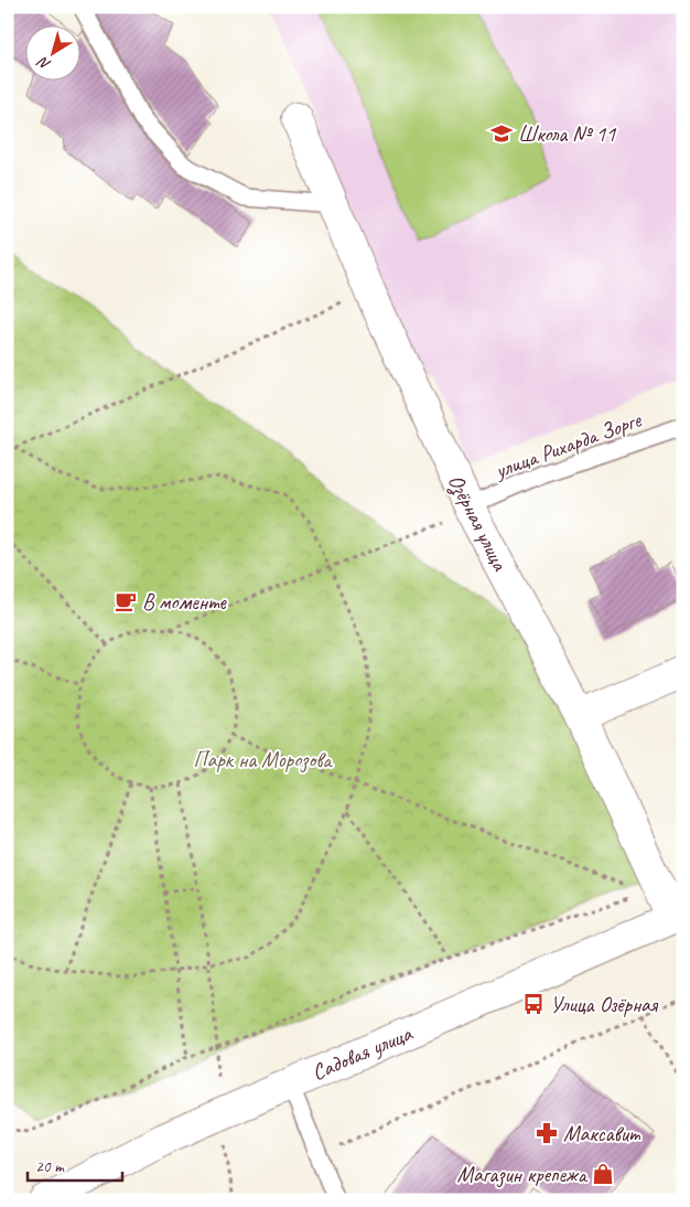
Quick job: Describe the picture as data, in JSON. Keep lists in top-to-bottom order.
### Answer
{
  "streets": {
    "street": ["Озёрная улица", "Садовая улица"],
    "lane": ["улица Рихарда Зорге"]
  },
  "crossings": [
    ["улица Рихарда Зорге", "Озёрная улица"],
    ["Озёрная улица", "Садовая улица"]
  ],
  "parks": ["Парк на Морозова"],
  "places": {
    "school or university": ["Школа № 11"],
    "cafe": ["В моменте"],
    "bus stop": ["Улица Озёрная"],
    "pharmacy": ["Максавит"],
    "shop": ["Магазин крепежа"]
  },
  "scale_bar": "20 m",
  "north": "bottom left"
}
